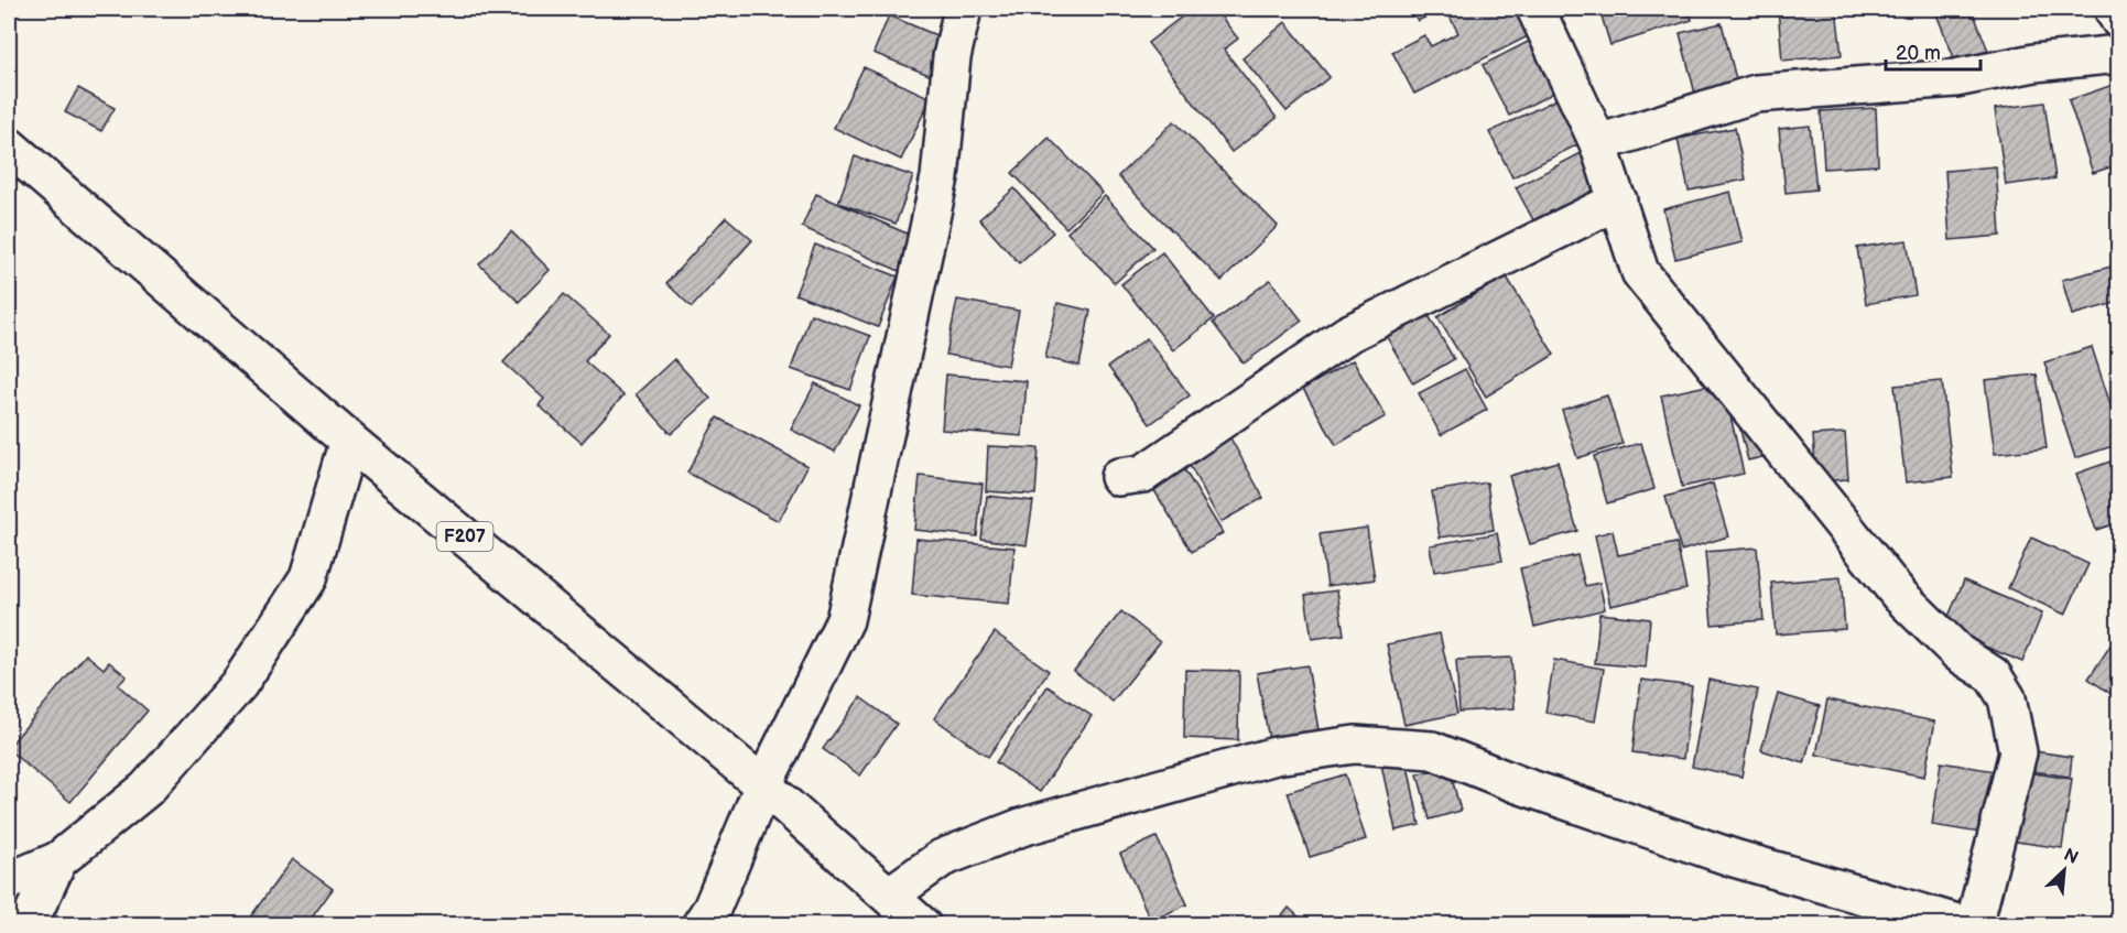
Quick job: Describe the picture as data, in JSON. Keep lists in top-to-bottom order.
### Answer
{
  "streets": {
    "street": ["F207"]
  },
  "scale_bar": "20 m",
  "north": "top right"
}
